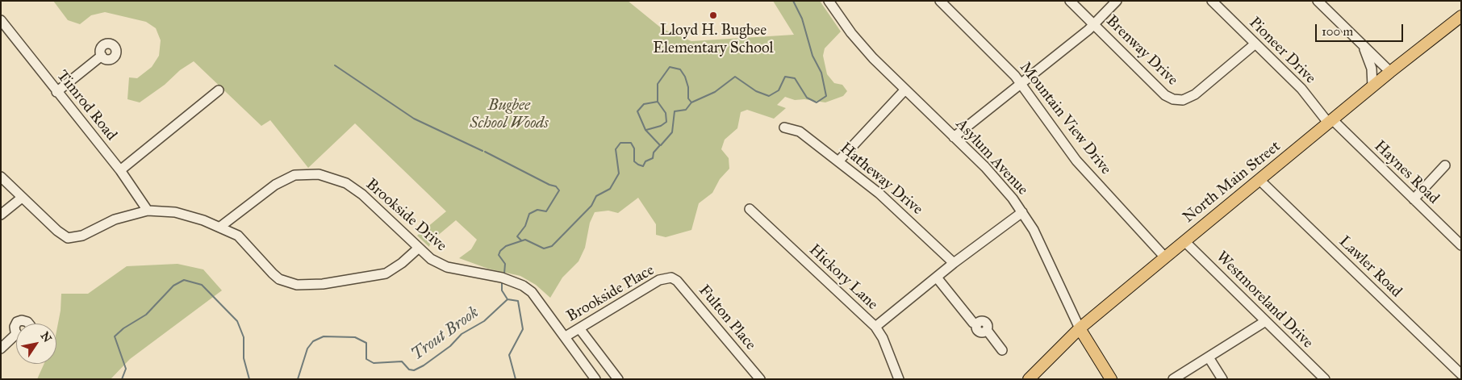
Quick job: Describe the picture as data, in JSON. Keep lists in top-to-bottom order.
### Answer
{
  "streets": {
    "main road": ["Asylum Avenue", "North Main Street"],
    "street": [
      "Brenway Drive",
      "Pioneer Drive",
      "Timrod Road",
      "Mountain View Drive",
      "Haynes Road",
      "Hatheway Drive",
      "Brookside Drive",
      "Lawler Road",
      "Hickory Lane",
      "Brookside Place",
      "Westmoreland Drive",
      "Fulton Place"
    ]
  },
  "crossings": [
    ["Brenway Drive", "Pioneer Drive"],
    ["Pioneer Drive", "Haynes Road"],
    ["Pioneer Drive", "North Main Street"],
    ["Mountain View Drive", "North Main Street"],
    ["Asylum Avenue", "North Main Street"],
    ["Haynes Road", "North Main Street"],
    ["North Main Street", "Lawler Road"],
    ["North Main Street", "Westmoreland Drive"],
    ["Brookside Drive", "Brookside Place"],
    ["Brookside Place", "Fulton Place"]
  ],
  "water": ["Trout Brook"],
  "parks": ["Bugbee School Woods"],
  "places": ["Lloyd H. Bugbee Elementary School"],
  "scale_bar": "100 m",
  "north": "top right"
}
